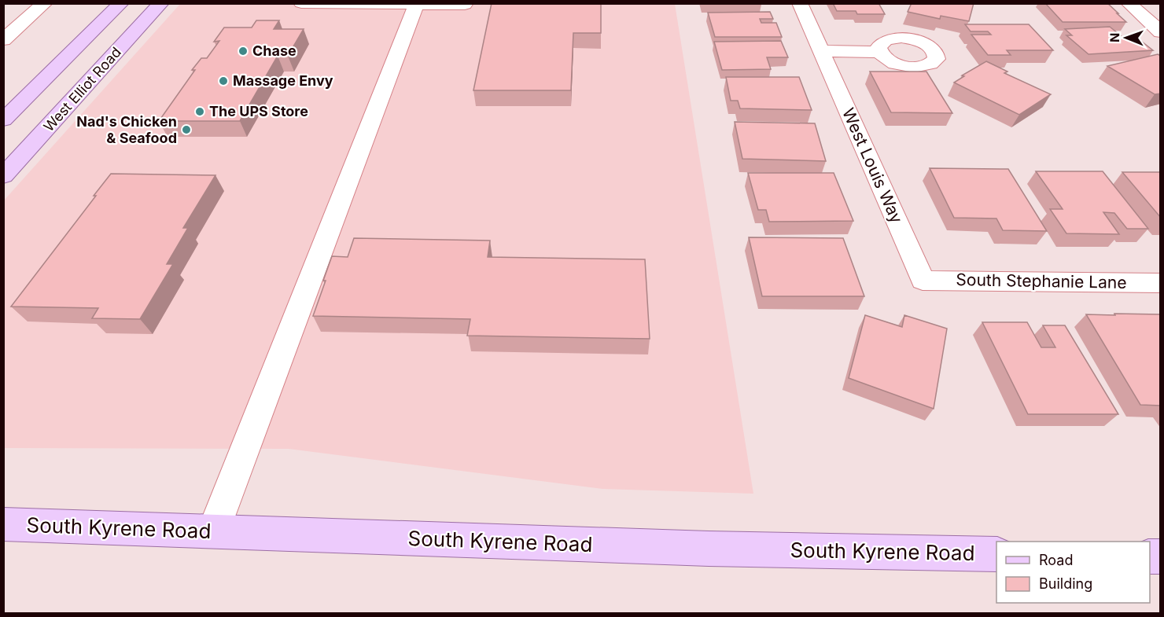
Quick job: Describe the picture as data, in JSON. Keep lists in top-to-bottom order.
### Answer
{
  "streets": {
    "main road": ["West Elliot Road", "South Kyrene Road"],
    "street": ["West Louis Way", "South Stephanie Lane"]
  },
  "crossings": [
    ["West Louis Way", "South Stephanie Lane"]
  ],
  "places": [
    "Chase",
    "Massage Envy",
    "The UPS Store",
    "Nad's Chicken & Seafood"
  ],
  "legend": ["Road", "Building"],
  "north": "left"
}
